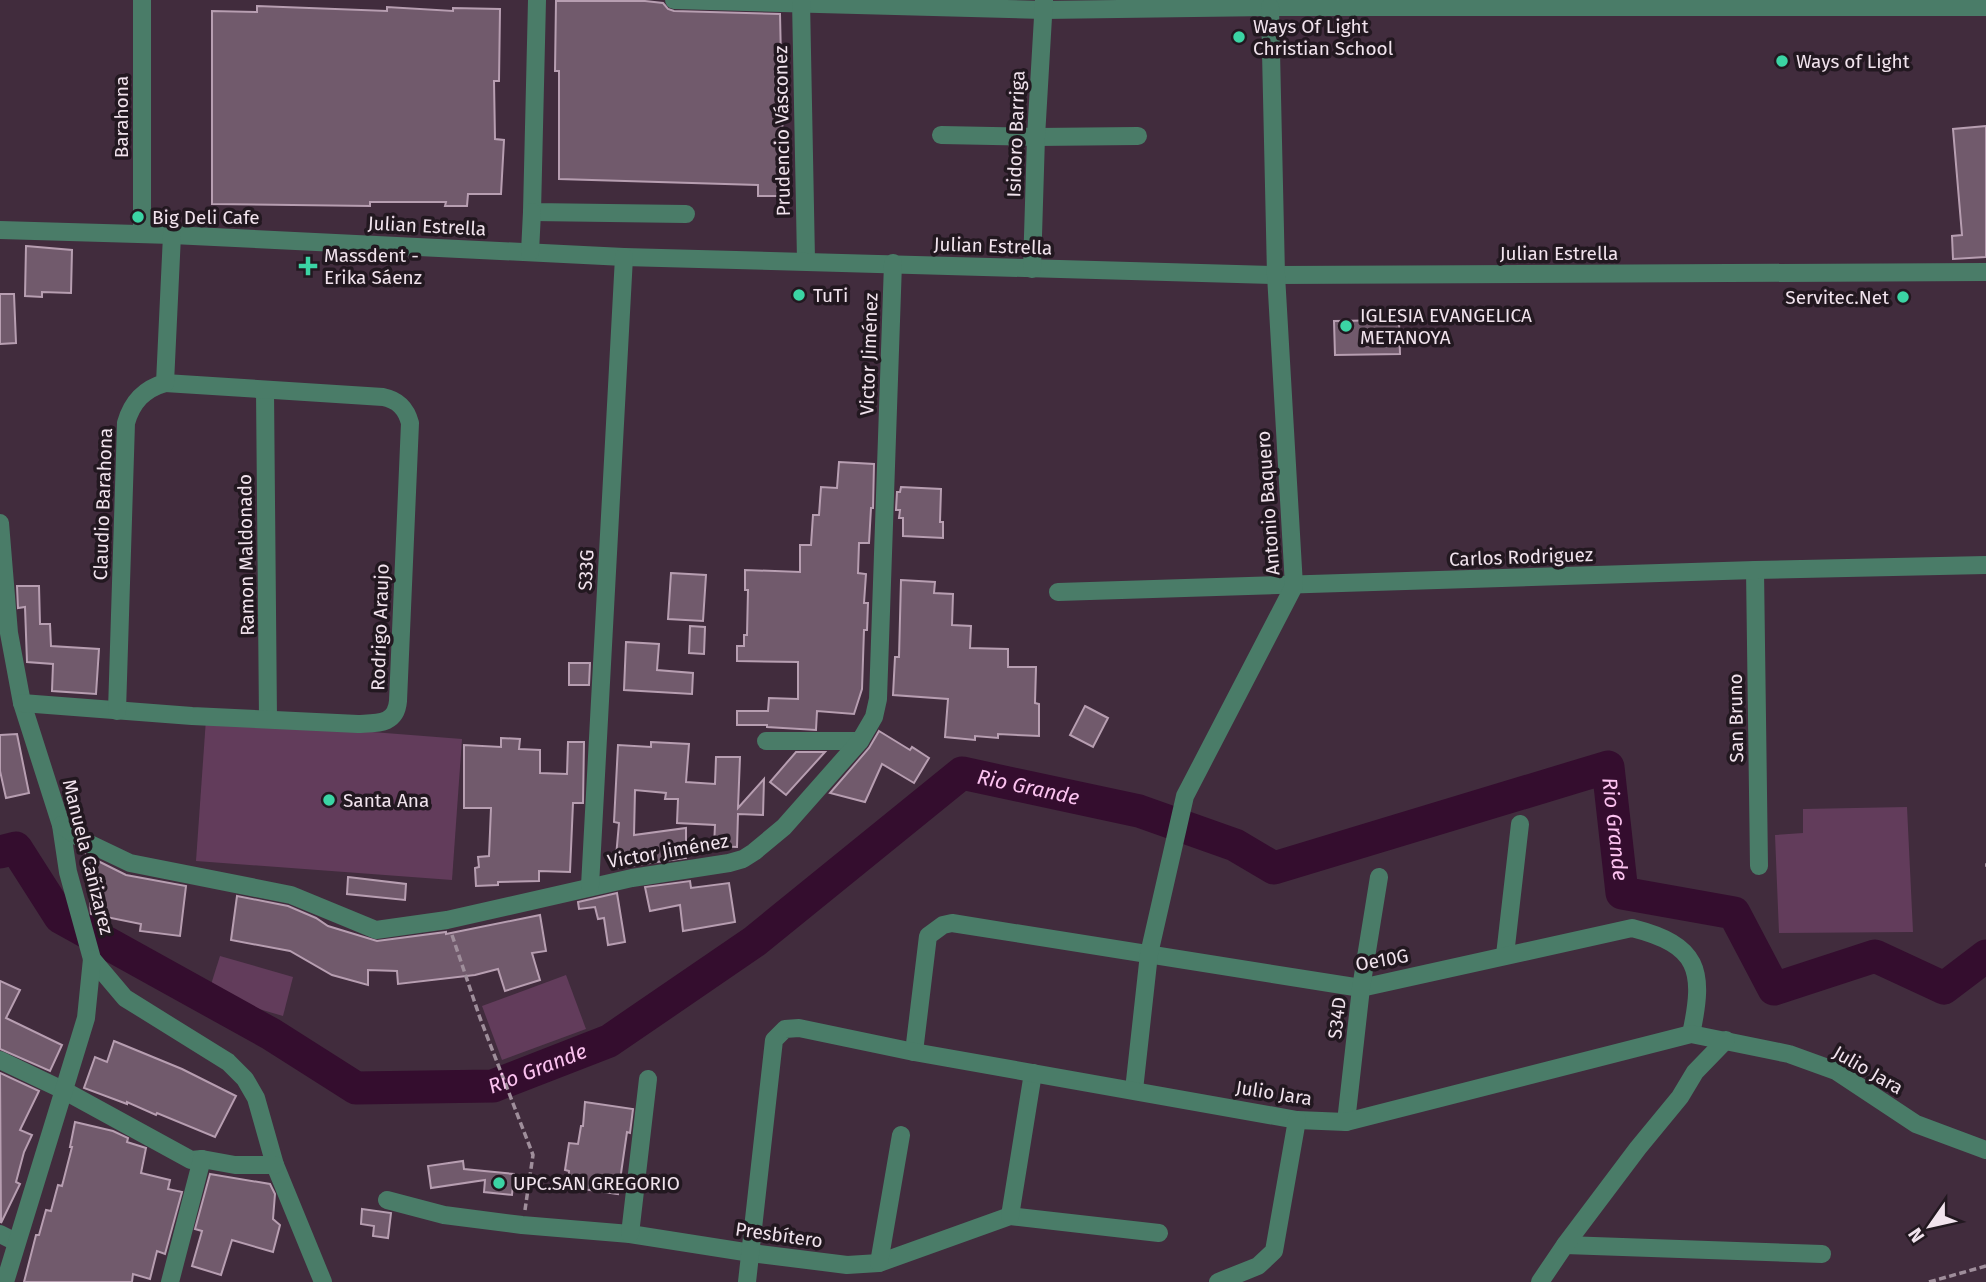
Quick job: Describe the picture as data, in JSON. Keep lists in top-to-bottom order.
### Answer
{
  "streets": {
    "street": [
      "Barahona",
      "Prudencio Vásconez",
      "Isidoro Barriga",
      "Julian Estrella",
      "Victor Jiménez",
      "Antonio Baquero",
      "Claudio Barahona",
      "Ramon Maldonado",
      "Carlos Rodriguez",
      "S33G",
      "Rodrigo Araujo",
      "San Bruno",
      "Manuela Cañizarez",
      "Oe10G",
      "S34D",
      "Julio Jara",
      "Presbítero"
    ]
  },
  "crossings": [
    ["Barahona", "Julian Estrella"],
    ["Prudencio Vásconez", "Julian Estrella"],
    ["Isidoro Barriga", "Julian Estrella"],
    ["Julian Estrella", "Victor Jiménez"],
    ["Julian Estrella", "Antonio Baquero"],
    ["Julian Estrella", "S33G"],
    ["Victor Jiménez", "S33G"],
    ["Victor Jiménez", "Manuela Cañizarez"],
    ["Antonio Baquero", "Carlos Rodriguez"],
    ["Antonio Baquero", "Oe10G"],
    ["Antonio Baquero", "Julio Jara"],
    ["Claudio Barahona", "Rodrigo Araujo"],
    ["Ramon Maldonado", "Rodrigo Araujo"],
    ["Carlos Rodriguez", "San Bruno"],
    ["Rodrigo Araujo", "Manuela Cañizarez"],
    ["Oe10G", "S34D"],
    ["Oe10G", "Julio Jara"],
    ["S34D", "Julio Jara"],
    ["Julio Jara", "Presbítero"]
  ],
  "water": ["Rio Grande"],
  "places": {
    "other": [
      "Ways Of Light Christian School",
      "Ways of Light",
      "Big Deli Cafe",
      "TuTi",
      "Servitec.Net",
      "IGLESIA EVANGELICA METANOYA",
      "Santa Ana",
      "UPC.SAN GREGORIO"
    ],
    "health": ["Massdent - Erika Sáenz"]
  },
  "north": "bottom left"
}
